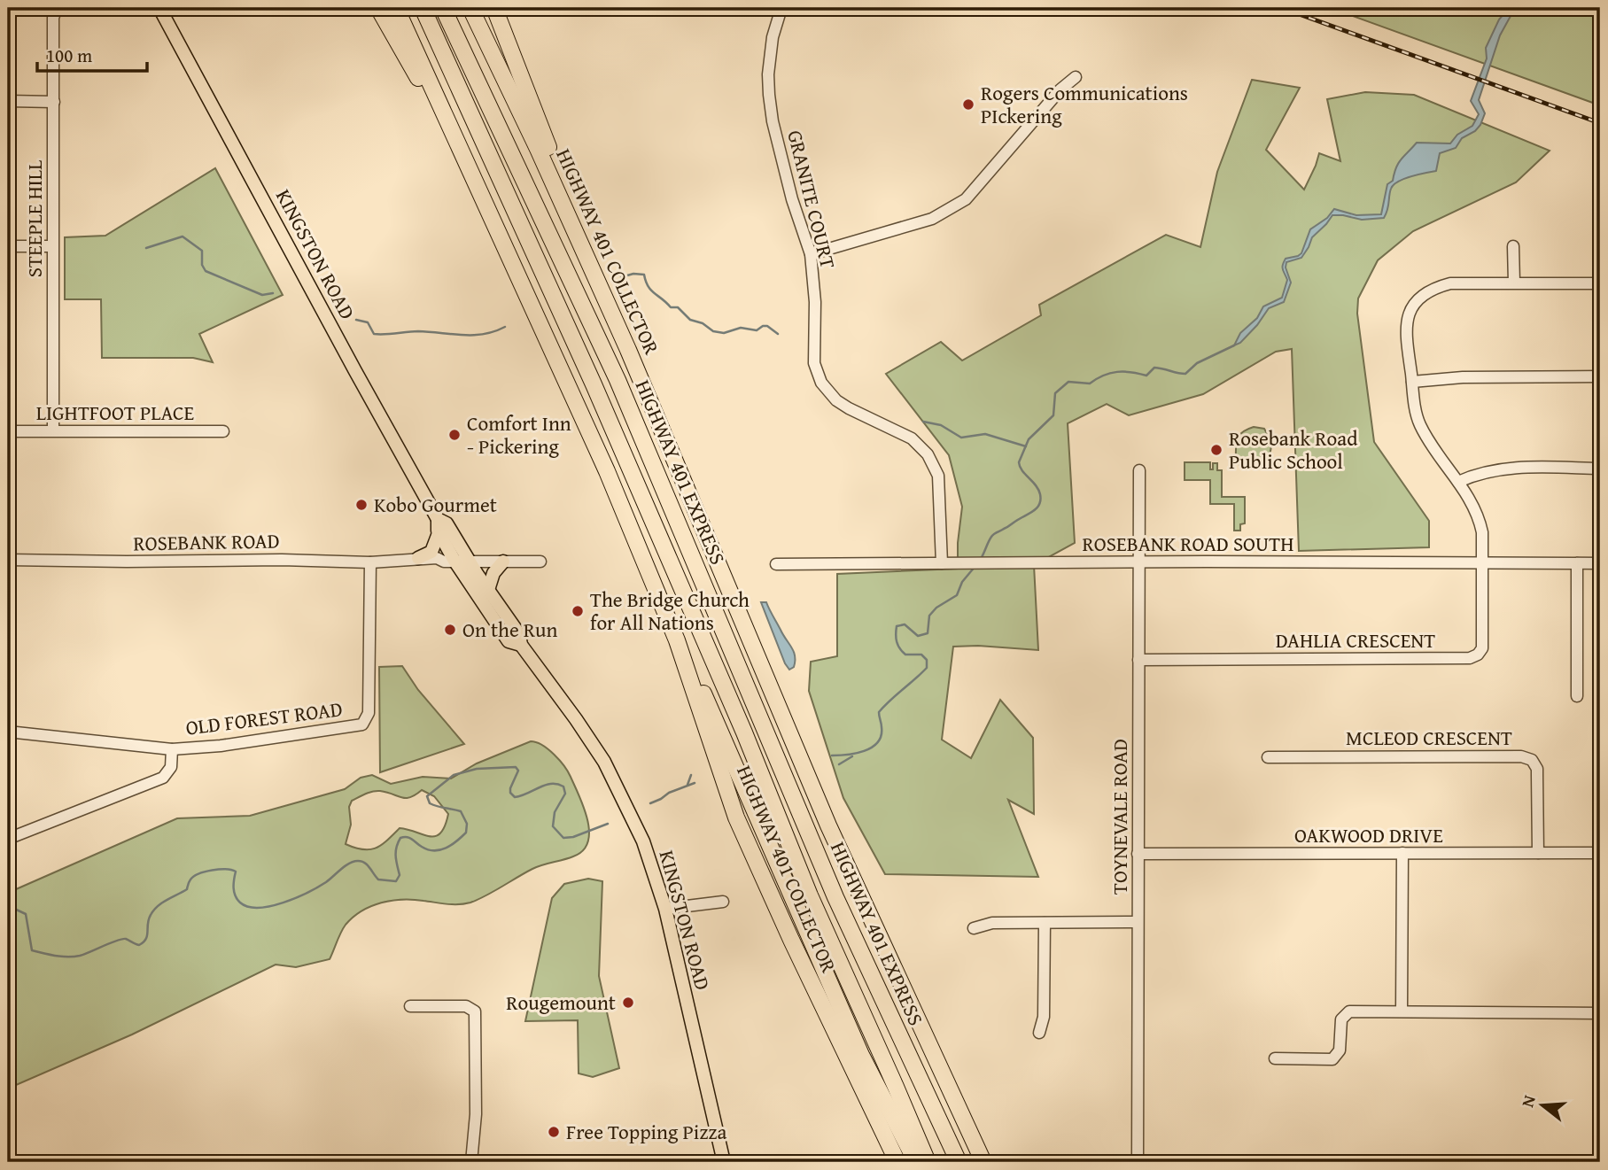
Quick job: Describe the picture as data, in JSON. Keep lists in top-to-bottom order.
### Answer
{
  "streets": {
    "highway": ["HIGHWAY 401 COLLECTOR", "HIGHWAY 401 EXPRESS"],
    "main road": ["KINGSTON ROAD"],
    "street": [
      "GRANITE COURT",
      "STEEPLE HILL",
      "LIGHTFOOT PLACE",
      "ROSEBANK ROAD",
      "ROSEBANK ROAD SOUTH",
      "DAHLIA CRESCENT",
      "OLD FOREST ROAD",
      "MCLEOD CRESCENT",
      "TOYNEVALE ROAD",
      "OAKWOOD DRIVE"
    ]
  },
  "crossings": [
    ["GRANITE COURT", "ROSEBANK ROAD SOUTH"],
    ["STEEPLE HILL", "LIGHTFOOT PLACE"],
    ["KINGSTON ROAD", "ROSEBANK ROAD"],
    ["ROSEBANK ROAD", "OLD FOREST ROAD"],
    ["ROSEBANK ROAD SOUTH", "DAHLIA CRESCENT"],
    ["ROSEBANK ROAD SOUTH", "TOYNEVALE ROAD"],
    ["DAHLIA CRESCENT", "TOYNEVALE ROAD"],
    ["MCLEOD CRESCENT", "OAKWOOD DRIVE"],
    ["TOYNEVALE ROAD", "OAKWOOD DRIVE"]
  ],
  "places": [
    "Rogers Communications PIckering",
    "Comfort Inn - Pickering",
    "Rosebank Road Public School",
    "Kobo Gourmet",
    "The Bridge Church for All Nations",
    "On the Run",
    "Rougemount",
    "Free Topping Pizza"
  ],
  "scale_bar": "100 m",
  "north": "left"
}
